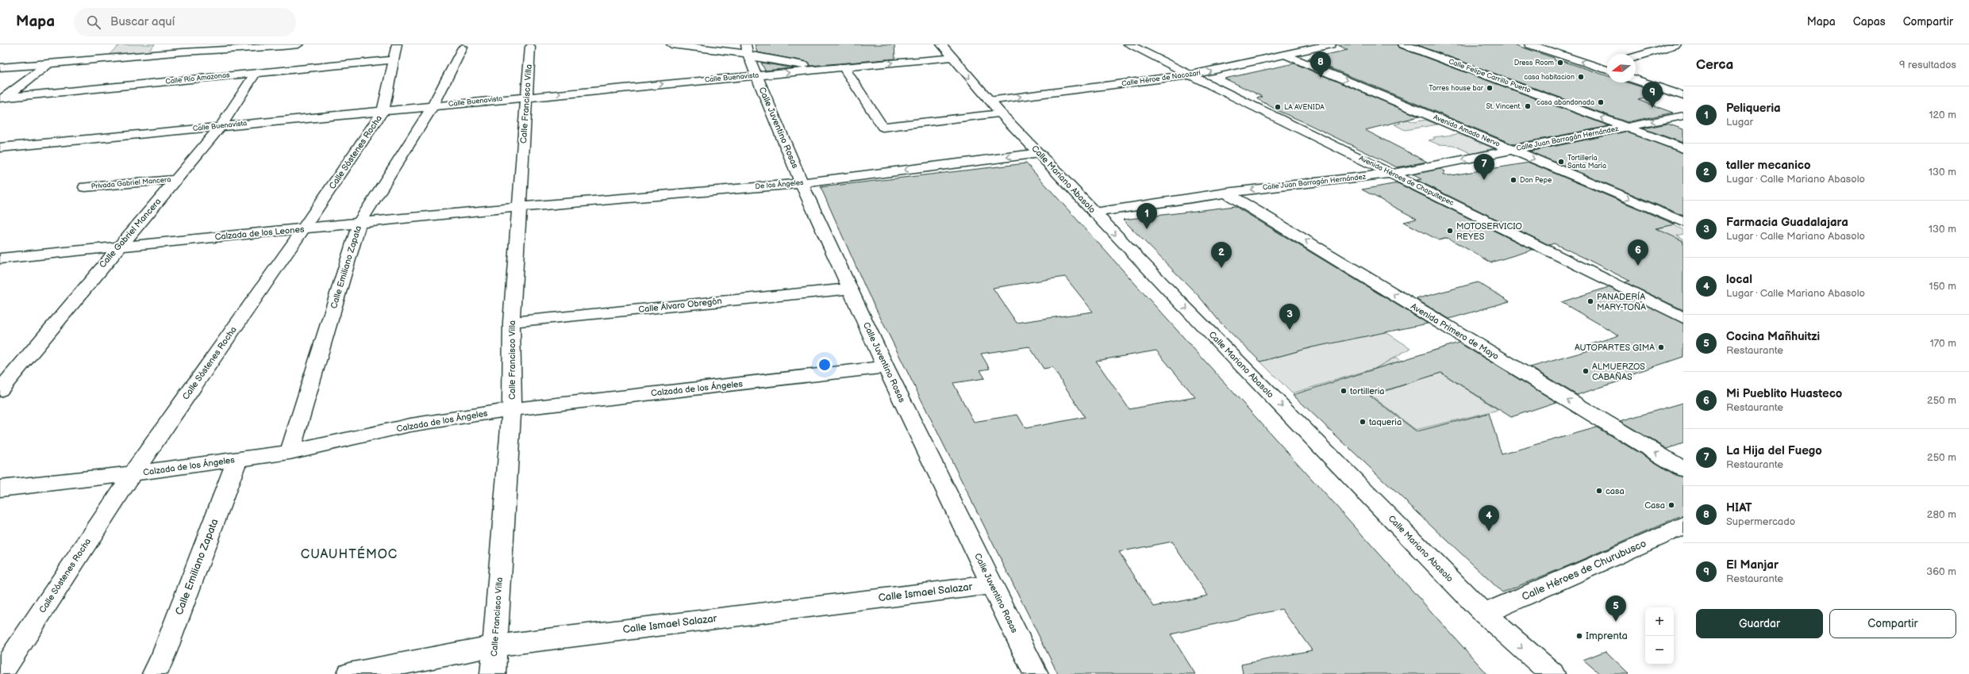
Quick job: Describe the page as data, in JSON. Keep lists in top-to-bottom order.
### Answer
{
  "streets": {
    "street": [
      "Calle Felipe Carrillo Puerto",
      "Calle Buenavista",
      "Calle Río Amazonas",
      "Calle Héroe de Nacozari",
      "Calle Francisco Villa",
      "Calle Juventino Rosas",
      "Avenida Amado Nervo",
      "Calle Juan Barragán Hernández",
      "Calle Sóstenes Rocha",
      "Calle Mariano Abasolo",
      "Avenida Héroes de Chapultepec",
      "Privada Gabriel Mancera",
      "De los Ángeles",
      "Calle Gabriel Mancera",
      "Calzada de los Leones",
      "Calle Emiliano Zapata",
      "Calle Álvaro Obregón",
      "Avenida Primero de Mayo",
      "Calzada de los Ángeles",
      "Calle Héroes de Churubusco",
      "Calle Ismael Salazar"
    ]
  },
  "crossings": [
    ["Calle Felipe Carrillo Puerto", "Calle Juan Barragán Hernández"],
    ["Calle Buenavista", "Calle Francisco Villa"],
    ["Calle Buenavista", "Calle Juventino Rosas"],
    ["Calle Buenavista", "Calle Sóstenes Rocha"],
    ["Calle Buenavista", "Calle Mariano Abasolo"],
    ["Calle Buenavista", "Calle Gabriel Mancera"],
    ["Calle Buenavista", "Calle Emiliano Zapata"],
    ["Calle Río Amazonas", "Calle Sóstenes Rocha"],
    ["Calle Río Amazonas", "Calle Gabriel Mancera"],
    ["Calle Héroe de Nacozari", "Avenida Amado Nervo"],
    ["Calle Héroe de Nacozari", "Calle Mariano Abasolo"],
    ["Calle Héroe de Nacozari", "Avenida Héroes de Chapultepec"],
    ["Calle Francisco Villa", "De los Ángeles"],
    ["Calle Francisco Villa", "Calzada de los Leones"],
    ["Calle Francisco Villa", "Calle Álvaro Obregón"],
    ["Calle Francisco Villa", "Calzada de los Ángeles"],
    ["Calle Francisco Villa", "Calle Ismael Salazar"],
    ["Calle Juventino Rosas", "De los Ángeles"],
    ["Calle Juventino Rosas", "Calle Álvaro Obregón"],
    ["Calle Juventino Rosas", "Calzada de los Ángeles"],
    ["Calle Juventino Rosas", "Calle Ismael Salazar"],
    ["Avenida Amado Nervo", "Calle Juan Barragán Hernández"],
    ["Calle Juan Barragán Hernández", "Calle Mariano Abasolo"],
    ["Calle Juan Barragán Hernández", "Avenida Héroes de Chapultepec"],
    ["Calle Juan Barragán Hernández", "Avenida Primero de Mayo"],
    ["Calle Sóstenes Rocha", "Calzada de los Leones"],
    ["Calle Sóstenes Rocha", "Calzada de los Ángeles"],
    ["Calle Mariano Abasolo", "De los Ángeles"],
    ["Calle Mariano Abasolo", "Calle Héroes de Churubusco"],
    ["Privada Gabriel Mancera", "Calle Gabriel Mancera"],
    ["De los Ángeles", "Calzada de los Leones"],
    ["Calle Gabriel Mancera", "Calzada de los Leones"],
    ["Calzada de los Leones", "Calle Emiliano Zapata"],
    ["Calle Emiliano Zapata", "Calzada de los Ángeles"]
  ],
  "one_way": [
    "Calle Héroe de Nacozari",
    "Calle Juan Barragán Hernández",
    "Calle Mariano Abasolo",
    "De los Ángeles",
    "Avenida Primero de Mayo"
  ],
  "districts": ["CUAUHTÉMOC"],
  "places": [
    "Dress Room",
    "casa habitacion",
    "Torres house bar",
    "casa abandonada",
    "St. Vincent.",
    "LA AVENIDA",
    "Tortillería Santa María",
    "Don Pepe",
    "MOTOSERVICIO REYES",
    "PANADERÍA MARY-TOÑA",
    "AUTOPARTES GIMA",
    "ALMUERZOS CABAÑAS",
    "tortilleria",
    "taqueria",
    "casa",
    "Casa",
    "Imprenta"
  ],
  "north": "left",
  "page": {
    "header": "Mapa",
    "search": "Buscar aquí",
    "nav": ["Mapa", "Capas", "Compartir"],
    "heading": ["Cerca", "9 resultados"],
    "pins": [
      "8",
      "9",
      "7",
      "1",
      "6",
      "2",
      "3",
      "4",
      "5"
    ],
    "list": [
      {
        "mark": "1",
        "name": "Peliqueria",
        "note": "Lugar",
        "value": "120 m"
      },
      {
        "mark": "2",
        "name": "taller mecanico",
        "note": "Lugar · Calle Mariano Abasolo",
        "value": "130 m"
      },
      {
        "mark": "3",
        "name": "Farmacia Guadalajara",
        "note": "Lugar · Calle Mariano Abasolo",
        "value": "130 m"
      },
      {
        "mark": "4",
        "name": "local",
        "note": "Lugar · Calle Mariano Abasolo",
        "value": "150 m"
      },
      {
        "mark": "5",
        "name": "Cocina Mañhuitzi",
        "note": "Restaurante",
        "value": "170 m"
      },
      {
        "mark": "6",
        "name": "Mi Pueblito Huasteco",
        "note": "Restaurante",
        "value": "250 m"
      },
      {
        "mark": "7",
        "name": "La Hija del Fuego",
        "note": "Restaurante",
        "value": "250 m"
      },
      {
        "mark": "8",
        "name": "HIAT",
        "note": "Supermercado",
        "value": "280 m"
      },
      {
        "mark": "9",
        "name": "El Manjar",
        "note": "Restaurante",
        "value": "360 m"
      }
    ],
    "buttons": ["Guardar", "Compartir"],
    "map_buttons": ["+", "−"]
  }
}
